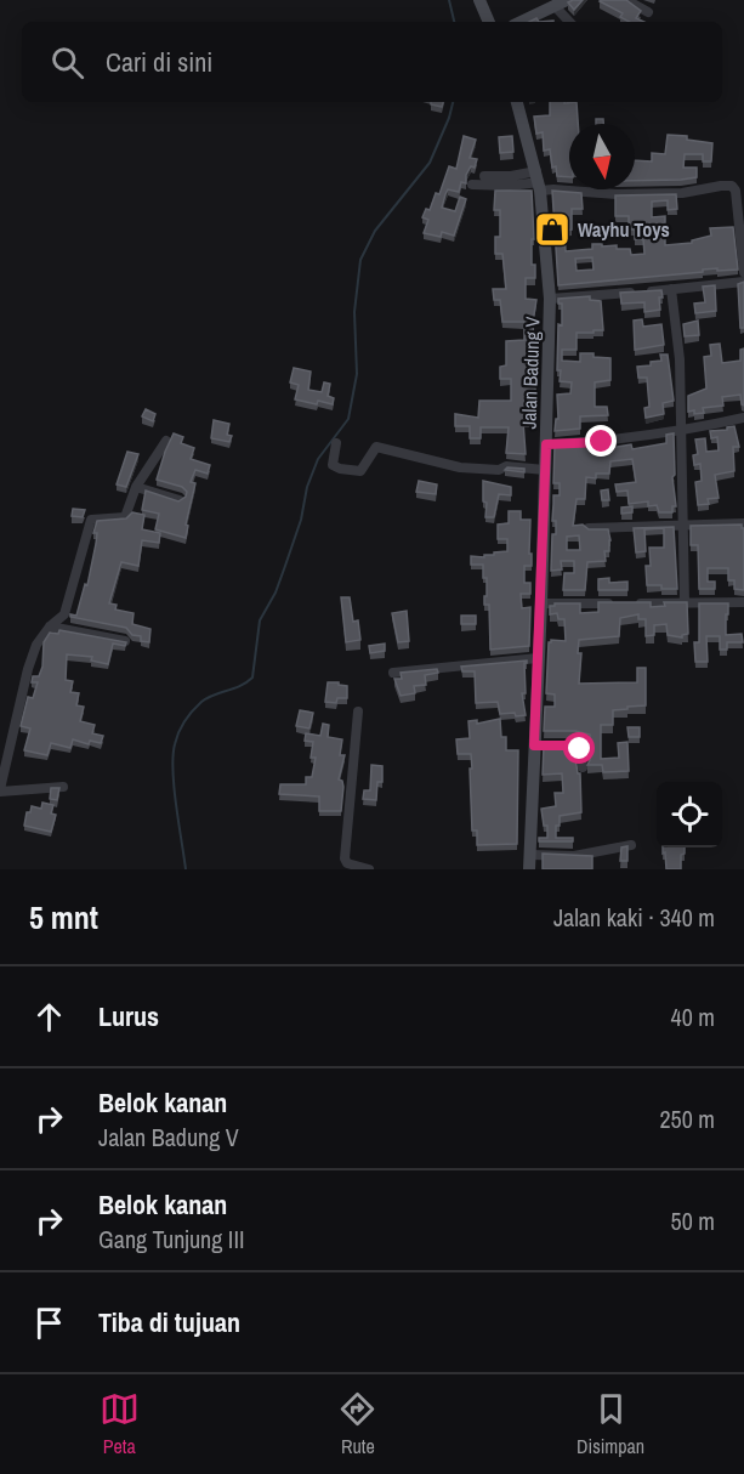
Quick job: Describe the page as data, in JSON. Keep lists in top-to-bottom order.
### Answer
{
  "streets": {
    "main road": ["Jalan Badung V"]
  },
  "places": {
    "shop": ["Wayhu Toys"]
  },
  "north": "bottom",
  "page": {
    "search": "Cari di sini",
    "heading": ["5 mnt", "Jalan kaki · 340 m"],
    "list": [
      ["Lurus", "40 m"],
      ["Belok kanan", "Jalan Badung V", "250 m"],
      ["Belok kanan", "Gang Tunjung III", "50 m"],
      "Tiba di tujuan"
    ],
    "nav": ["Peta", "Rute", "Disimpan"]
  }
}
